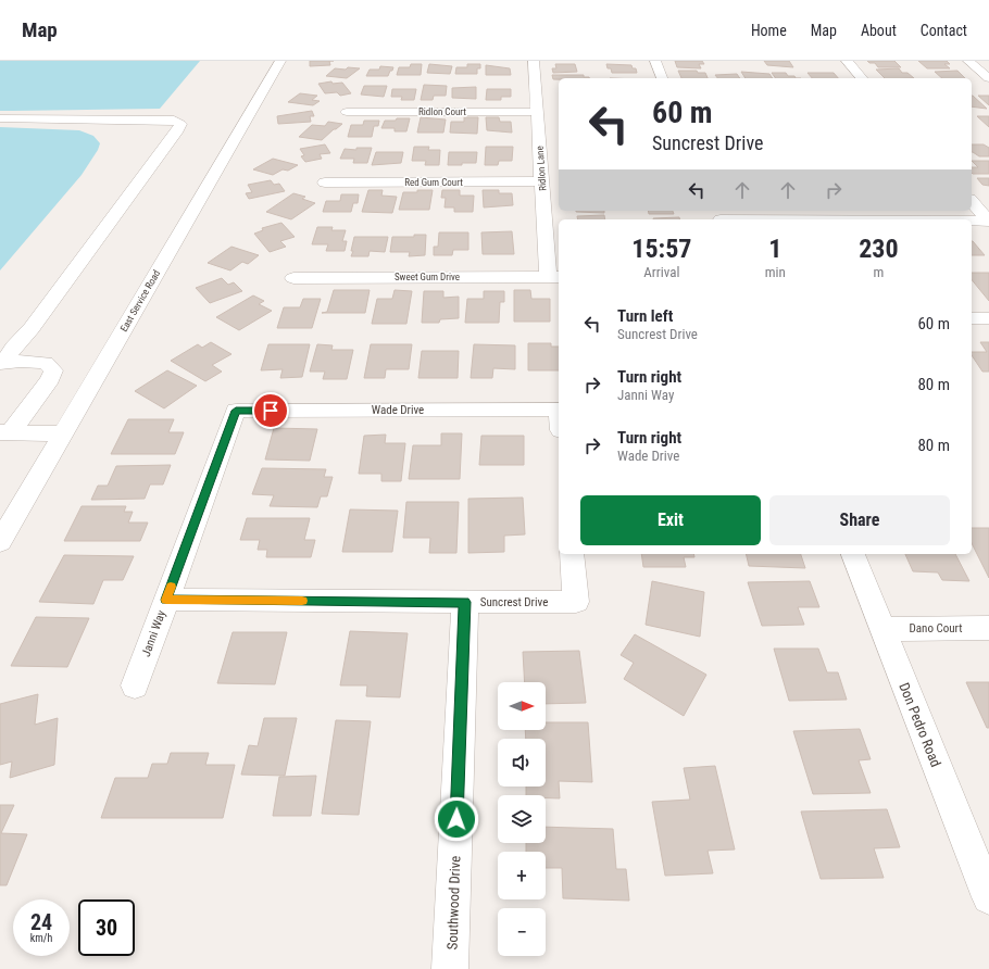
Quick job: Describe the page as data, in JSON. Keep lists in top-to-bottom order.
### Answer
{
  "streets": {
    "street": [
      "Ridlon Court",
      "Ridlon Lane",
      "Red Gum Court",
      "Sweet Gum Drive",
      "East Service Road",
      "Wade Drive",
      "Suncrest Drive",
      "Dano Court",
      "Janni Way",
      "Don Pedro Road",
      "Southwood Drive"
    ]
  },
  "crossings": [
    ["Ridlon Court", "Ridlon Lane"],
    ["Ridlon Lane", "Red Gum Court"],
    ["Ridlon Lane", "Sweet Gum Drive"],
    ["Wade Drive", "Janni Way"],
    ["Suncrest Drive", "Janni Way"],
    ["Suncrest Drive", "Southwood Drive"],
    ["Dano Court", "Don Pedro Road"]
  ],
  "north": "right",
  "page": {
    "header": "Map",
    "nav": [
      "Home",
      "Map",
      "About",
      "Contact"
    ],
    "turn": ["60 m", "Suncrest Drive"],
    "eta": [
      "15:57",
      "Arrival",
      "1",
      "min",
      "230",
      "m"
    ],
    "list": [
      {
        "name": "Turn left",
        "note": "Suncrest Drive",
        "value": "60 m"
      },
      {
        "name": "Turn right",
        "note": "Janni Way",
        "value": "80 m"
      },
      {
        "name": "Turn right",
        "note": "Wade Drive",
        "value": "80 m"
      }
    ],
    "buttons": ["Exit", "Share"],
    "map_buttons": ["+", "−"],
    "speed": "24 km/h",
    "limit": "30"
  }
}
